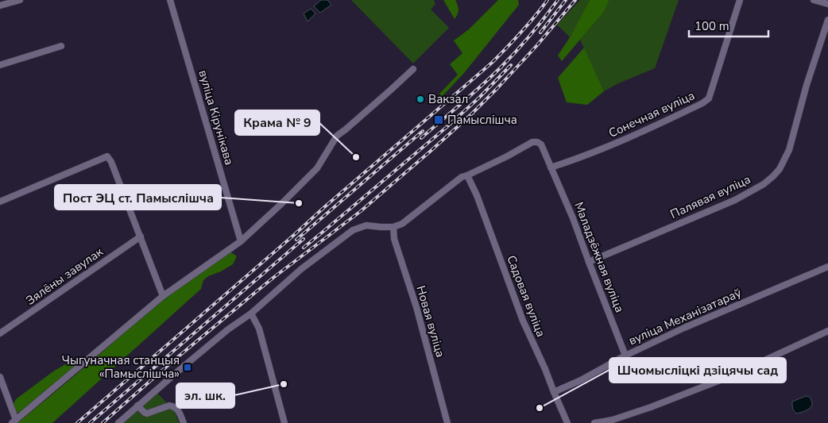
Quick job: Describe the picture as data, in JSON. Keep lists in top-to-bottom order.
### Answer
{
  "streets": {
    "street": [
      "Сонечная вуліца",
      "вуліца Кірунікава",
      "Палявая вуліца",
      "Маладзёжная вуліца",
      "Зялёны завулак",
      "Садовая вуліца",
      "вуліца Механізатараў",
      "Новая вуліца"
    ]
  },
  "crossings": [
    ["Сонечная вуліца", "Маладзёжная вуліца"],
    ["Палявая вуліца", "Маладзёжная вуліца"],
    ["Маладзёжная вуліца", "Садовая вуліца"],
    ["Маладзёжная вуліца", "вуліца Механізатараў"],
    ["Садовая вуліца", "вуліца Механізатараў"]
  ],
  "places": {
    "other": [
      "Вакзал",
      "Крама № 9",
      "Пост ЭЦ ст. Памыслішча",
      "эл. шк.",
      "Шчомысліцкі дзіцячы сад"
    ],
    "transit": ["Памыслішча", "Чыгуначная станцыя «Памыслішча»"]
  },
  "scale_bar": "100 m"
}
